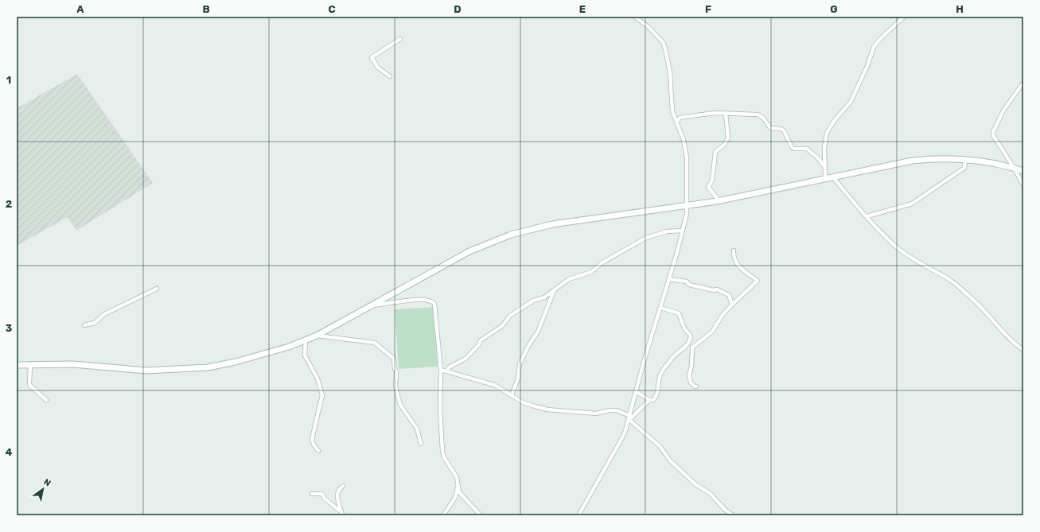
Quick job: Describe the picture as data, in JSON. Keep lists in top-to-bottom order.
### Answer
{
  "north": "top right",
  "grid": {
    "columns": [
      "A",
      "B",
      "C",
      "D",
      "E",
      "F",
      "G",
      "H"
    ],
    "rows": [
      "1",
      "2",
      "3",
      "4"
    ]
  }
}
